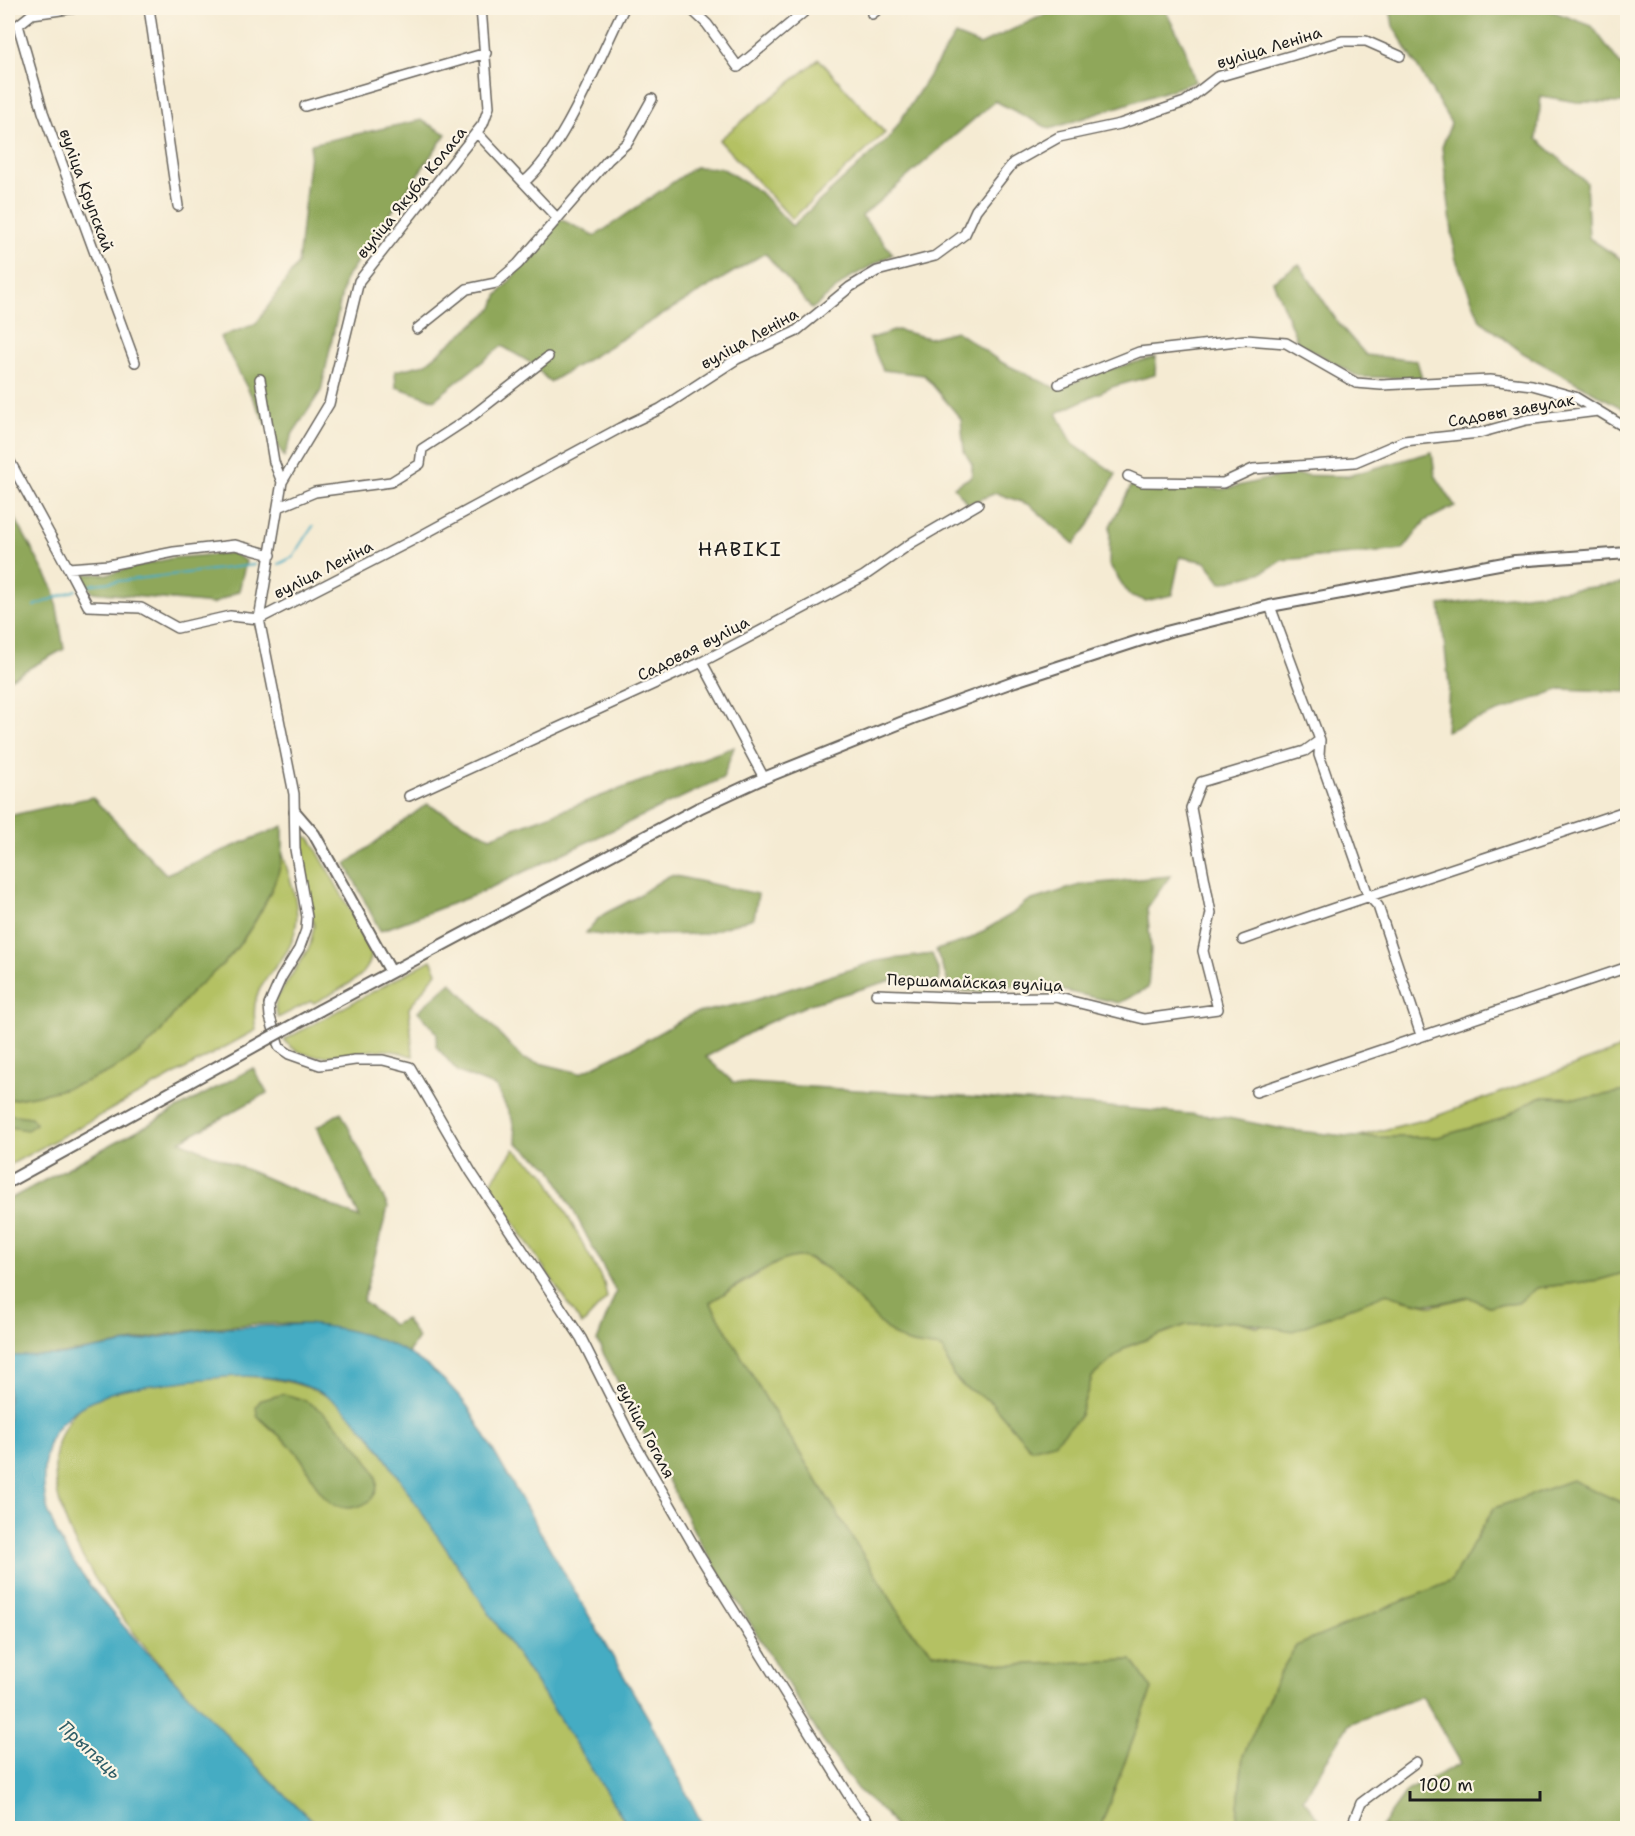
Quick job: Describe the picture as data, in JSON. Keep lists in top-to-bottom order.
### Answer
{
  "streets": {
    "street": [
      "вуліца Леніна",
      "вуліца Крупскай",
      "вуліца Якуба Коласа",
      "Садовы завулак",
      "Садовая вуліца",
      "Першамайская вуліца",
      "вуліца Гогаля"
    ]
  },
  "crossings": [
    ["вуліца Леніна", "вуліца Якуба Коласа"]
  ],
  "districts": ["НАВІКІ"],
  "water": ["Прыпяць"],
  "scale_bar": "100 m"
}
